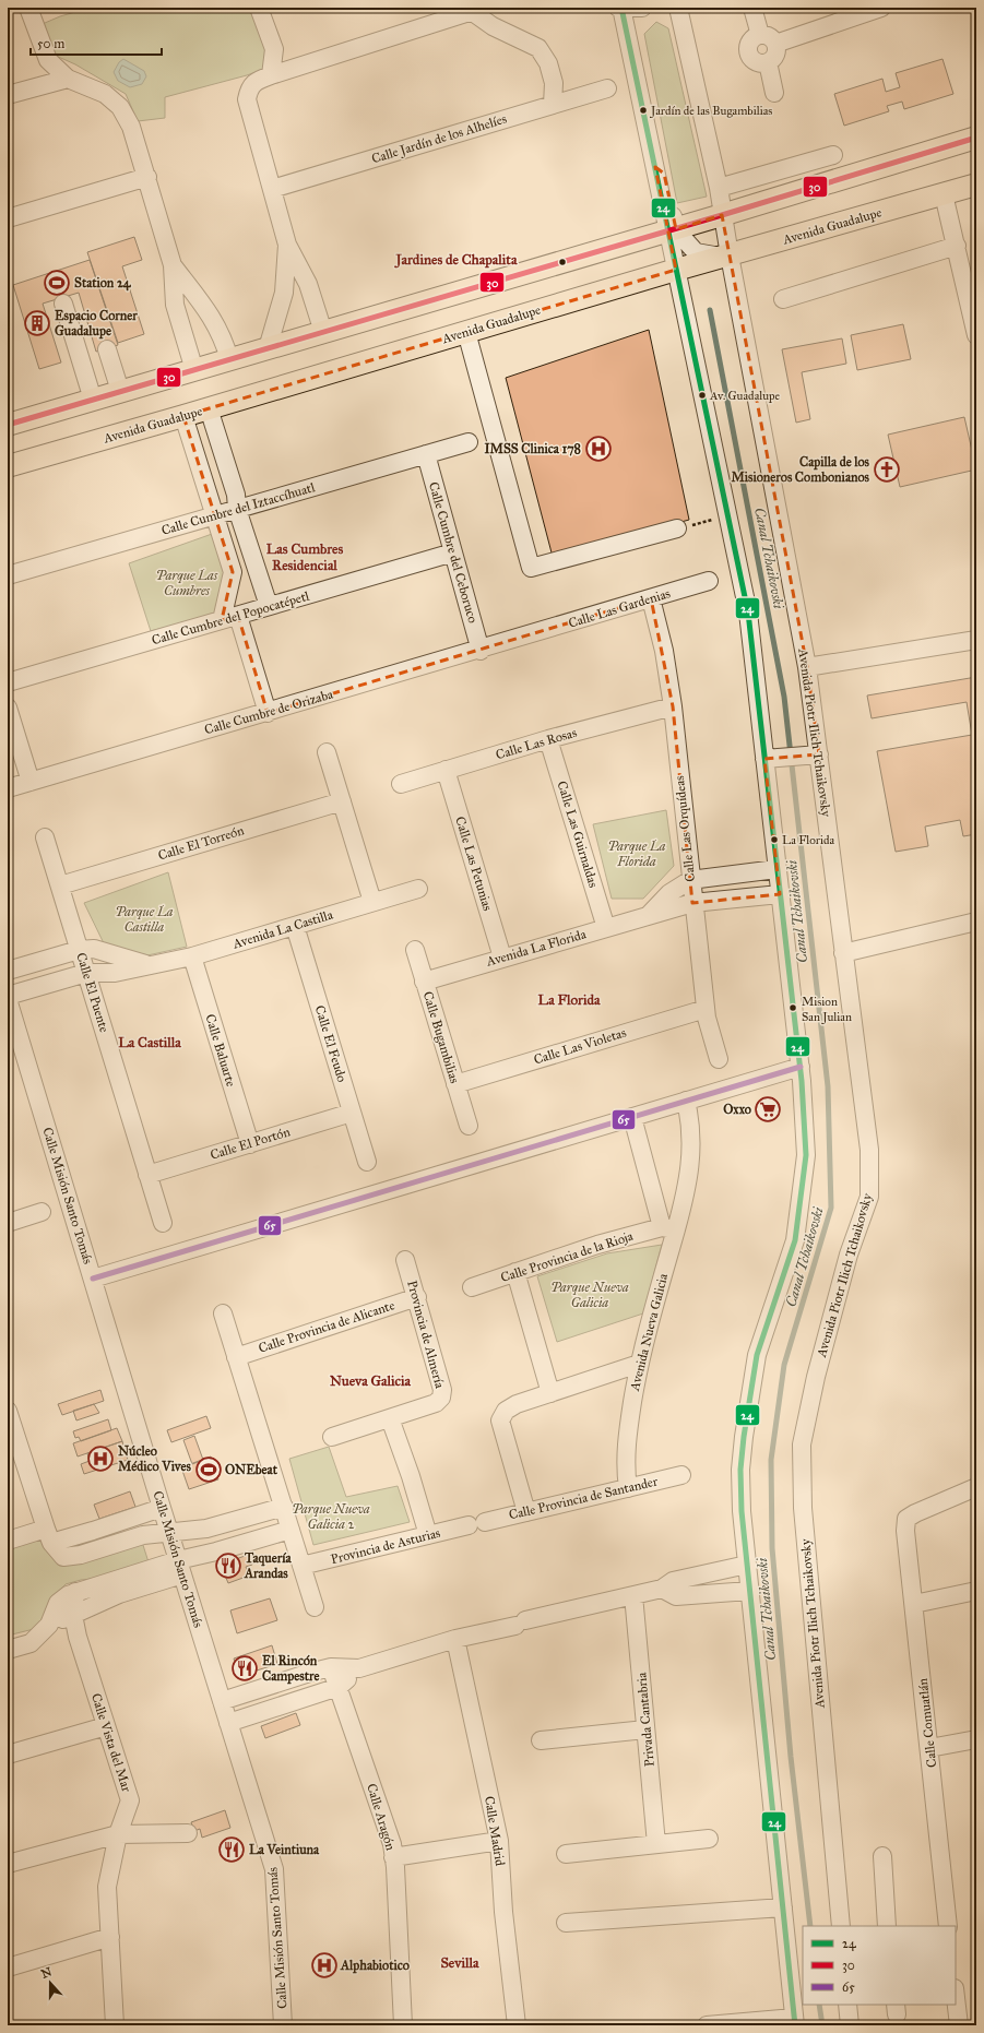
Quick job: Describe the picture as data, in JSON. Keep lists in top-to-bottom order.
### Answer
{
  "streets": {
    "main road": ["Avenida Guadalupe"],
    "street": [
      "Calle Jardín de los Alhelíes",
      "Calle Cumbre del Iztaccíhuatl",
      "Calle Cumbre del Ceboruco",
      "Calle Las Gardenias",
      "Calle Cumbre del Popocatépetl",
      "Calle Cumbre de Orizaba",
      "Avenida Piotr Ilich Tchaikovsky",
      "Calle Las Rosas",
      "Calle Las Orquídeas",
      "Calle Las Guirnaldas",
      "Calle El Torreón",
      "Calle Las Petunias",
      "Avenida La Castilla",
      "Avenida La Florida",
      "Calle El Puente",
      "Calle Bugambilias",
      "Calle El Feudo",
      "Calle Las Violetas",
      "Calle Baluarte",
      "Calle El Portón",
      "Calle Misión Santo Tomás",
      "Calle Provincia de la Rioja",
      "Calle Provincia de Alicante",
      "Avenida Nueva Galicia",
      "Provincia de Almería",
      "Calle Provincia de Santander",
      "Provincia de Asturias",
      "Privada Cantabria",
      "Calle Comuatlán",
      "Calle Vista del Mar",
      "Calle Aragón",
      "Calle Madrid"
    ]
  },
  "crossings": [
    ["Avenida Guadalupe", "Avenida Piotr Ilich Tchaikovsky"],
    ["Calle Cumbre del Iztaccíhuatl", "Calle Cumbre del Ceboruco"],
    ["Calle Cumbre del Ceboruco", "Calle Cumbre del Popocatépetl"],
    ["Calle Cumbre del Ceboruco", "Calle Cumbre de Orizaba"],
    ["Calle Las Gardenias", "Calle Cumbre de Orizaba"],
    ["Calle Las Gardenias", "Calle Las Orquídeas"],
    ["Calle Las Rosas", "Calle Las Orquídeas"],
    ["Calle Las Rosas", "Calle Las Guirnaldas"],
    ["Calle Las Rosas", "Calle Las Petunias"],
    ["Calle Las Orquídeas", "Avenida La Florida"],
    ["Calle Las Orquídeas", "Calle Las Violetas"],
    ["Calle Las Guirnaldas", "Avenida La Florida"],
    ["Calle El Torreón", "Calle El Puente"],
    ["Calle Las Petunias", "Avenida La Florida"],
    ["Avenida La Castilla", "Calle El Puente"],
    ["Avenida La Castilla", "Calle El Feudo"],
    ["Avenida La Castilla", "Calle Baluarte"],
    ["Avenida La Florida", "Calle Bugambilias"],
    ["Calle El Puente", "Calle El Portón"],
    ["Calle Bugambilias", "Calle Las Violetas"],
    ["Calle El Feudo", "Calle El Portón"],
    ["Calle Baluarte", "Calle El Portón"],
    ["Calle Provincia de la Rioja", "Avenida Nueva Galicia"],
    ["Calle Provincia de Alicante", "Provincia de Almería"],
    ["Avenida Nueva Galicia", "Calle Provincia de Santander"],
    ["Calle Provincia de Santander", "Provincia de Asturias"]
  ],
  "districts": [
    "Jardines de Chapalita",
    "Las Cumbres Residencial",
    "La Florida",
    "La Castilla",
    "Nueva Galicia",
    "Sevilla"
  ],
  "water": ["Canal Tchaikovski"],
  "parks": [
    "Parque Las Cumbres",
    "Parque La Florida",
    "Parque La Castilla",
    "Parque Nueva Galicia",
    "Parque Nueva Galicia 2"
  ],
  "places": {
    "other": [
      "Jardín de las Bugambilias",
      "Av. Guadalupe",
      "La Florida",
      "Mision San Julian"
    ],
    "sports": ["Station 24", "ONEbeat"],
    "building": ["Espacio Corner Guadalupe"],
    "hospital": ["IMSS Clinica 178", "Núcleo Médico Vives", "Alphabiotico"],
    "church": ["Capilla de los Misioneros Combonianos"],
    "supermarket": ["Oxxo"],
    "restaurant": ["Taquería Arandas", "El Rincón Campestre", "La Veintiuna"]
  },
  "lines": ["transit line 24", "transit line 30", "transit line 65"],
  "legend": ["24", "30", "65"],
  "scale_bar": "50 m",
  "north": "top"
}
